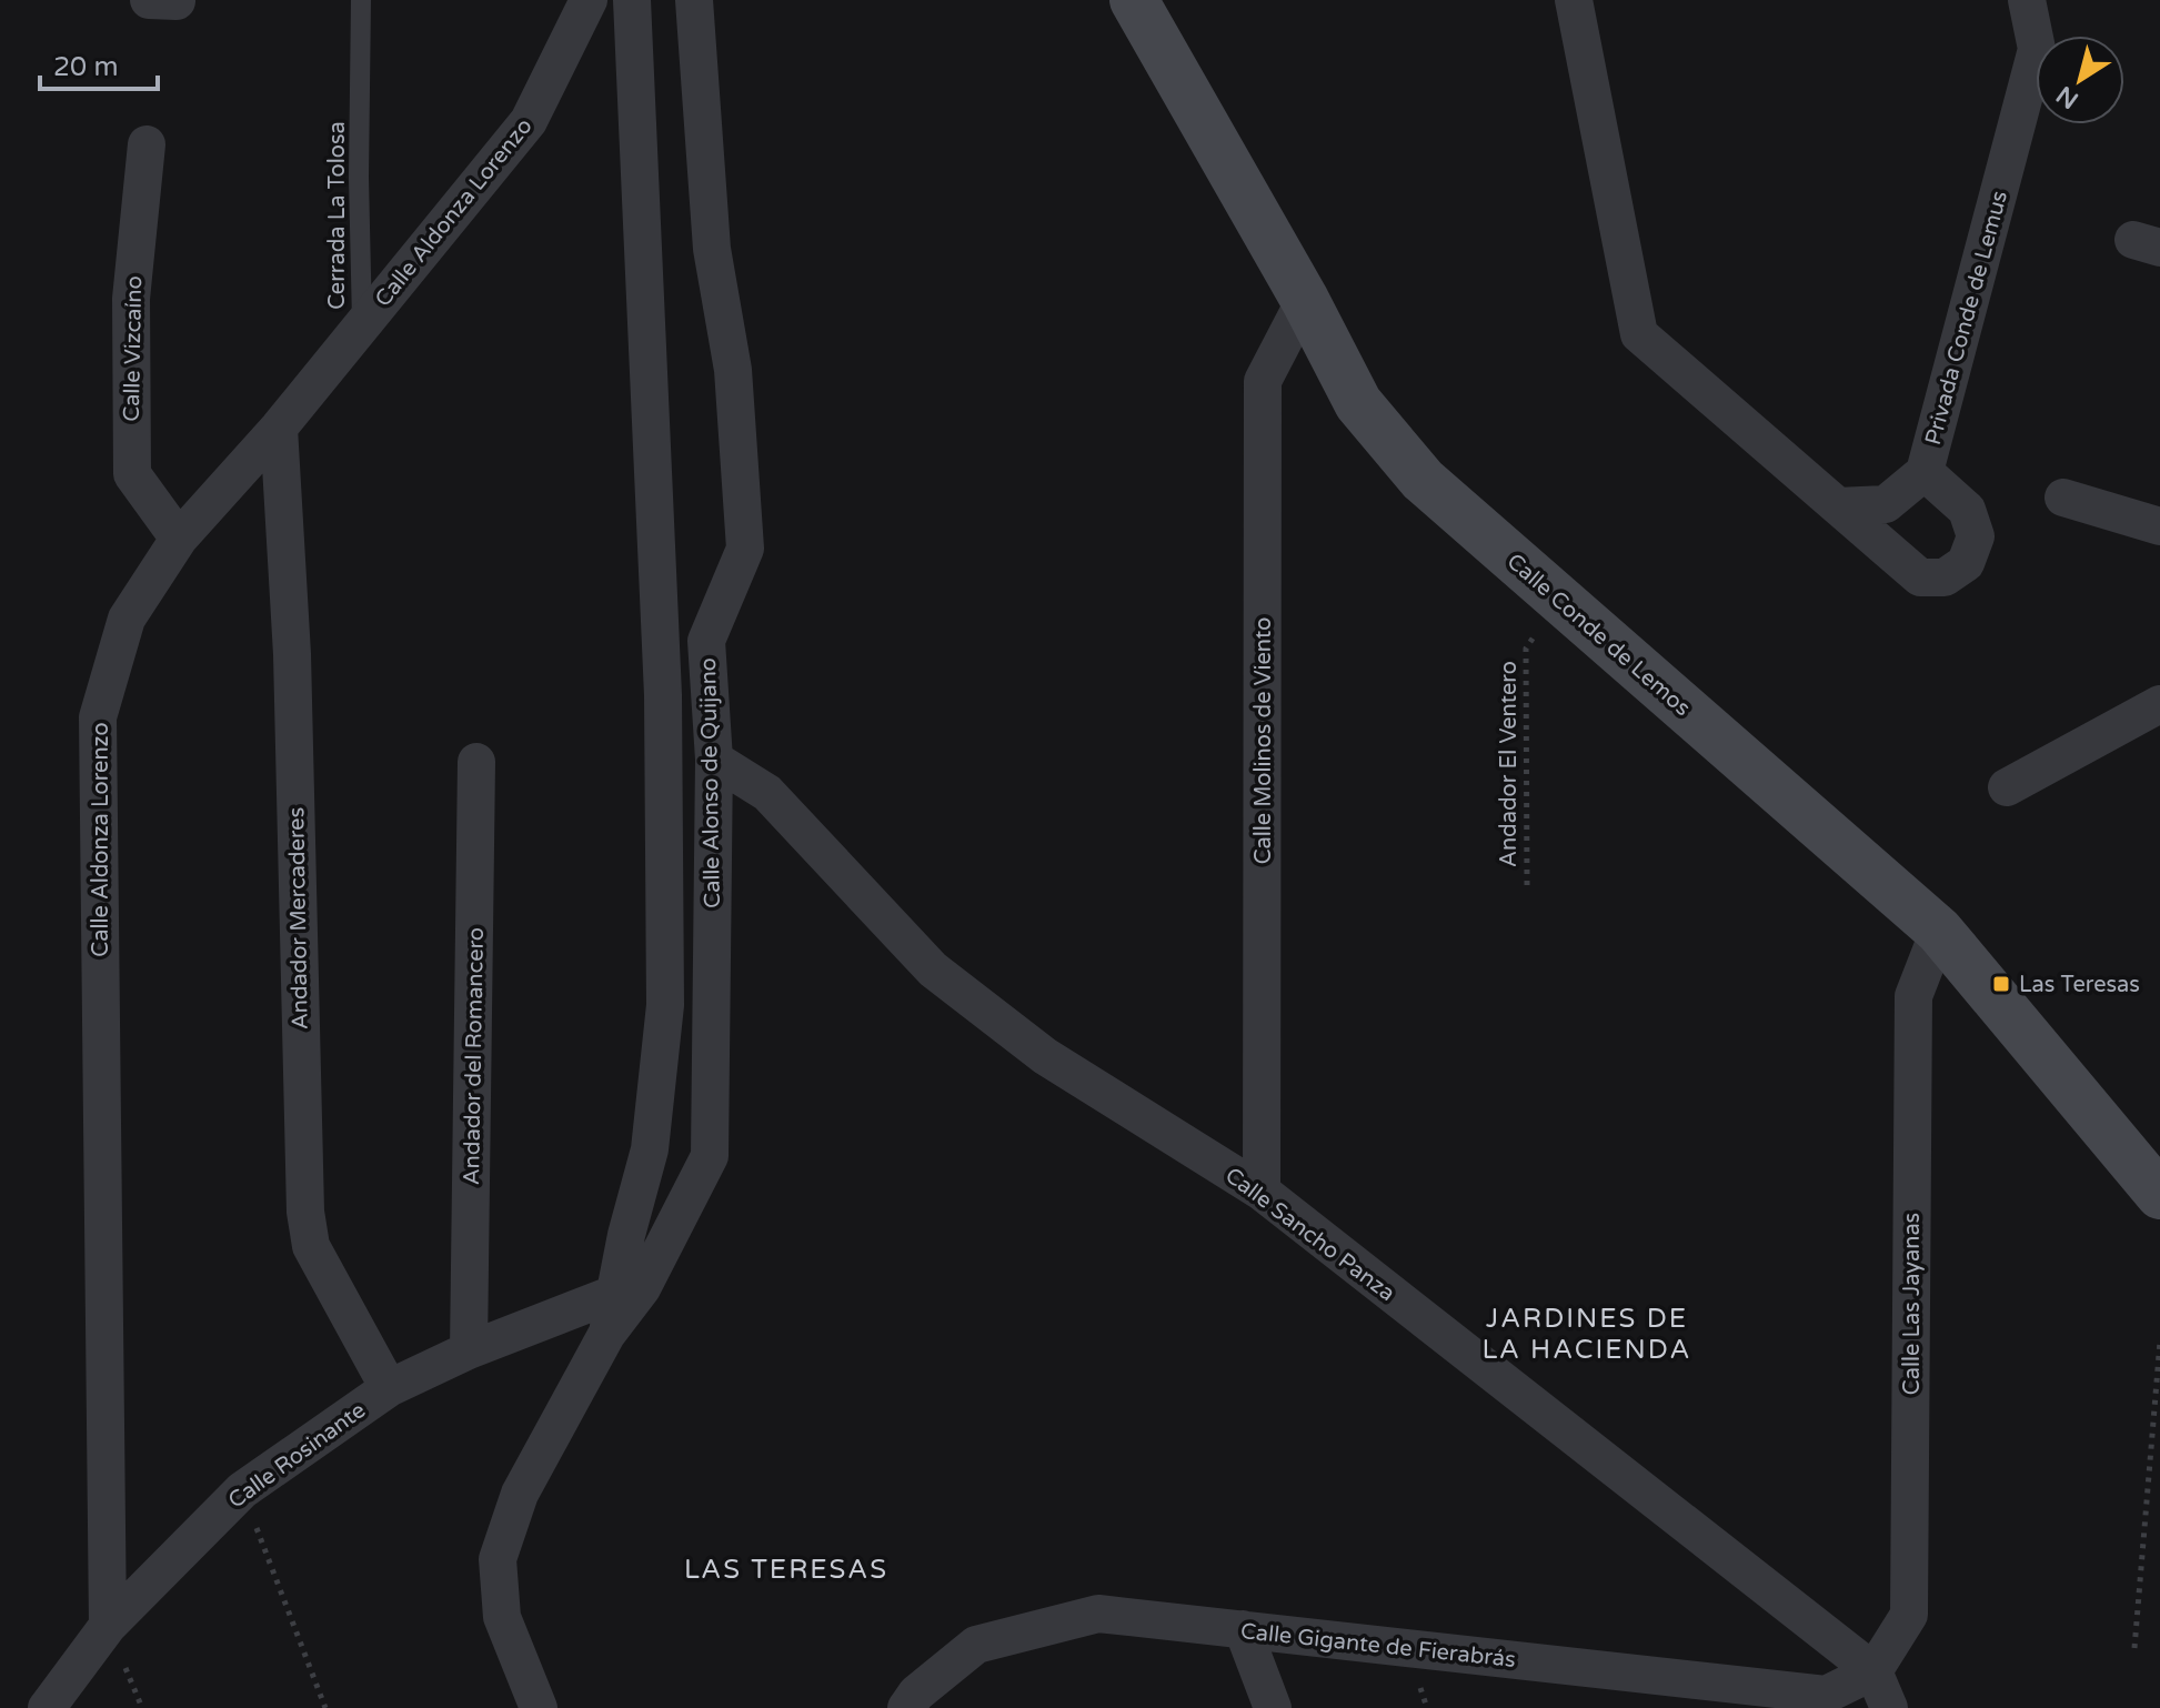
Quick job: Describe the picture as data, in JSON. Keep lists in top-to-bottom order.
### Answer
{
  "streets": {
    "street": [
      "Calle Aldonza Lorenzo",
      "Privada Conde de Lemus",
      "Calle Vizcaíno",
      "Calle Conde de Lemos",
      "Calle Molinos de Viento",
      "Calle Alonso de Quijano",
      "Andador Mercaderes",
      "Andador del Romancero",
      "Calle Sancho Panza",
      "Calle Las Jayanas",
      "Calle Rosinante",
      "Calle Gigante de Fierabrás"
    ],
    "lane": ["Cerrada La Tolosa"],
    "path": ["Andador El Ventero"]
  },
  "crossings": [
    ["Calle Aldonza Lorenzo", "Cerrada La Tolosa"],
    ["Calle Aldonza Lorenzo", "Calle Vizcaíno"],
    ["Calle Aldonza Lorenzo", "Andador Mercaderes"],
    ["Calle Aldonza Lorenzo", "Calle Rosinante"],
    ["Calle Conde de Lemos", "Calle Molinos de Viento"],
    ["Calle Conde de Lemos", "Andador El Ventero"],
    ["Calle Conde de Lemos", "Calle Las Jayanas"],
    ["Calle Molinos de Viento", "Calle Sancho Panza"],
    ["Calle Alonso de Quijano", "Calle Sancho Panza"],
    ["Calle Alonso de Quijano", "Calle Rosinante"],
    ["Andador Mercaderes", "Calle Rosinante"],
    ["Andador del Romancero", "Calle Rosinante"],
    ["Calle Sancho Panza", "Calle Las Jayanas"],
    ["Calle Sancho Panza", "Calle Gigante de Fierabrás"],
    ["Calle Las Jayanas", "Calle Gigante de Fierabrás"]
  ],
  "districts": ["JARDINES DE LA HACIENDA", "LAS TERESAS"],
  "places": {
    "transit": ["Las Teresas"]
  },
  "scale_bar": "20 m",
  "north": "bottom left"
}
